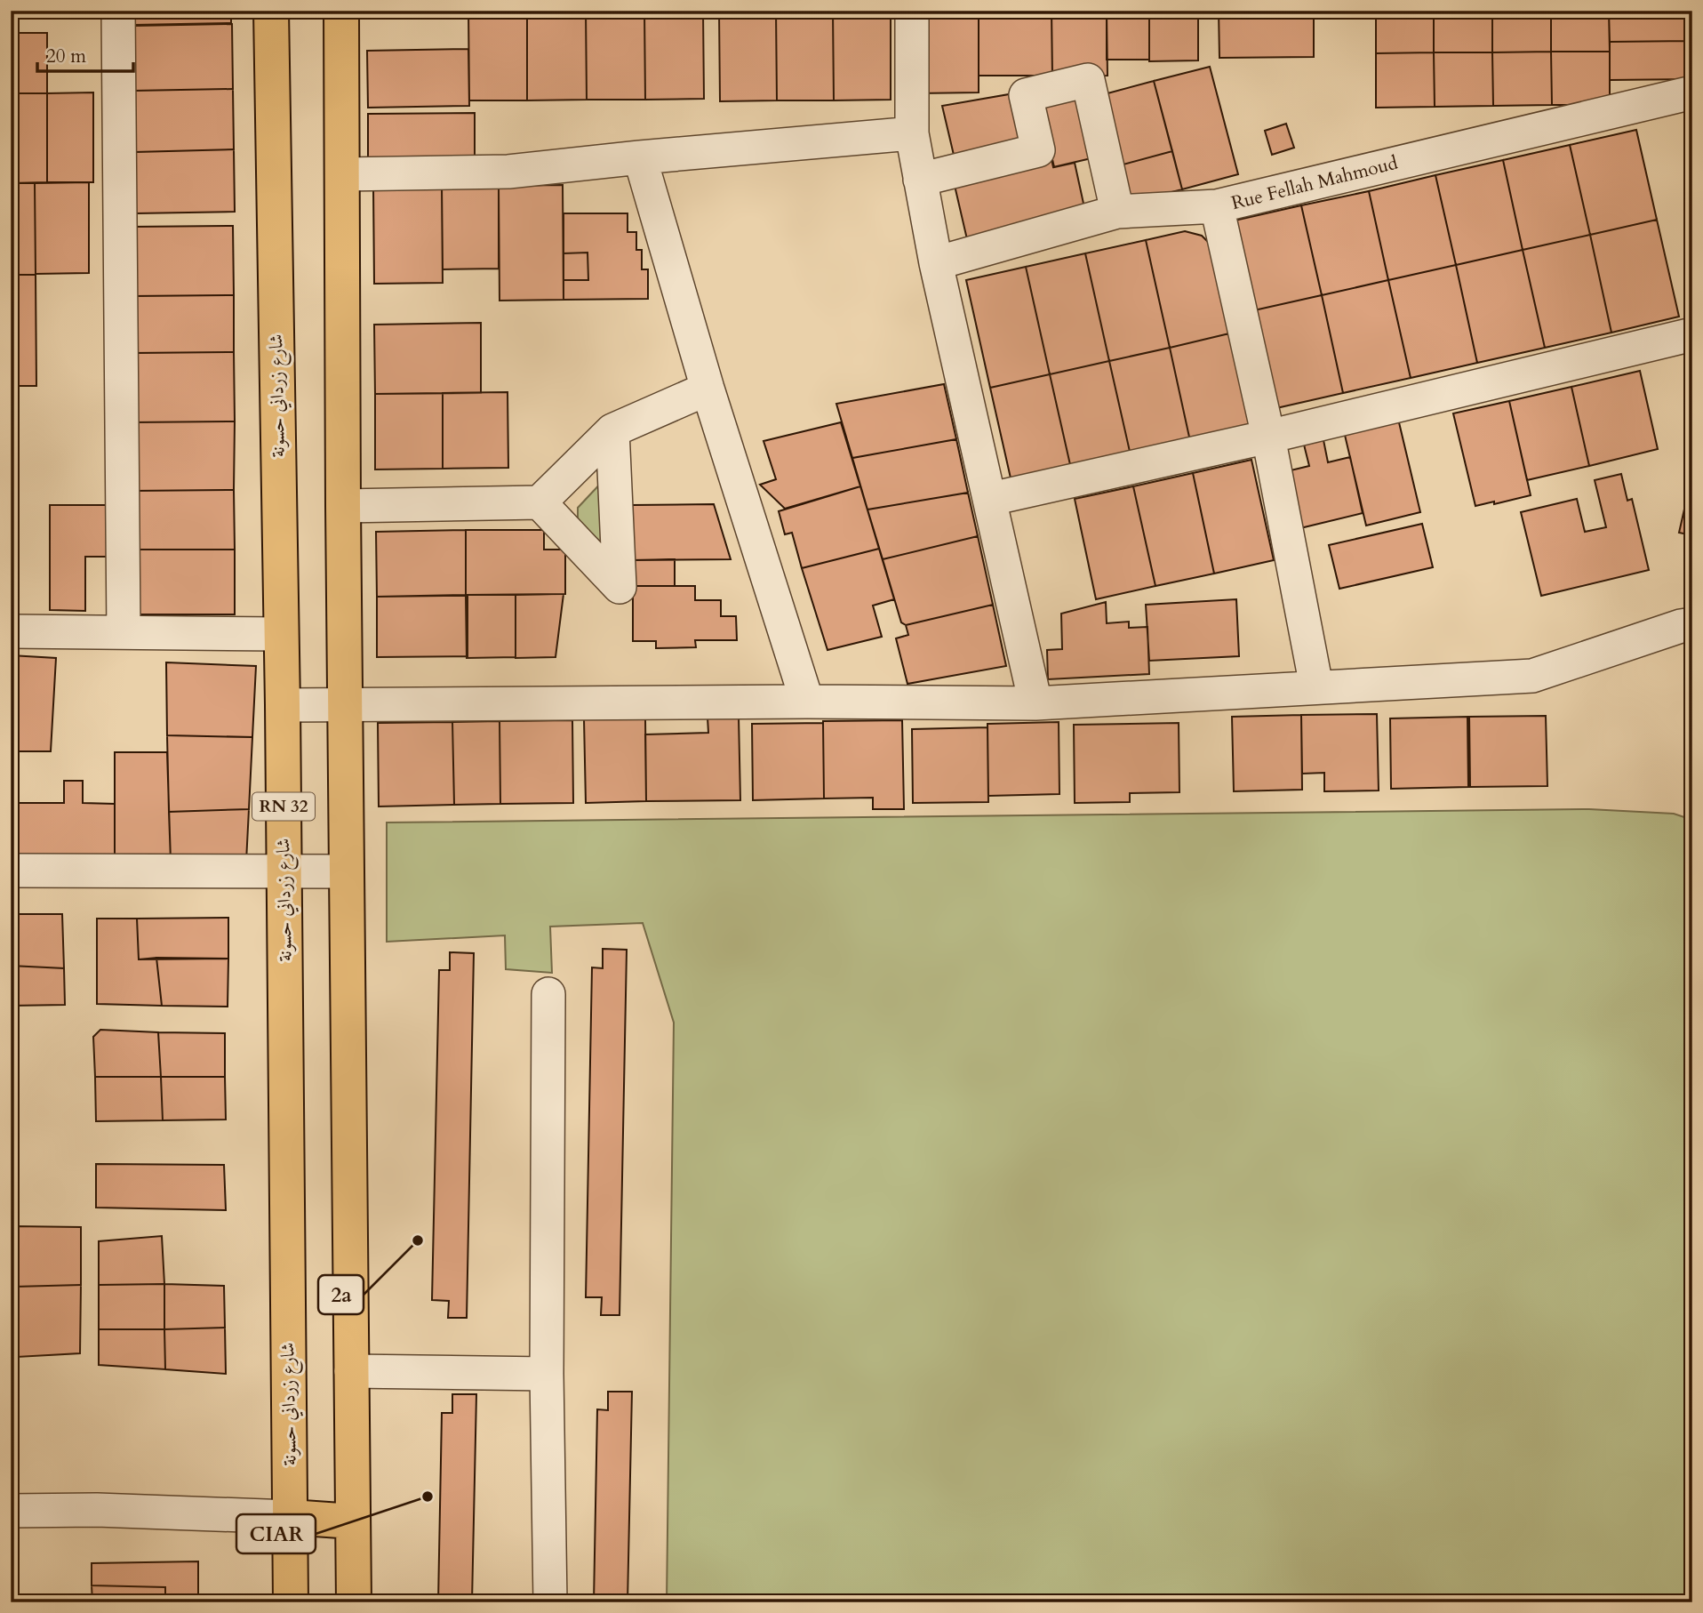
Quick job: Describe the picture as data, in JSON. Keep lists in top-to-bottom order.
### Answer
{
  "streets": {
    "main road": ["شارع زرداني حسونة", "RN 32"],
    "street": ["Rue Fellah Mahmoud"]
  },
  "places": ["2a", "CIAR"],
  "scale_bar": "20 m"
}
